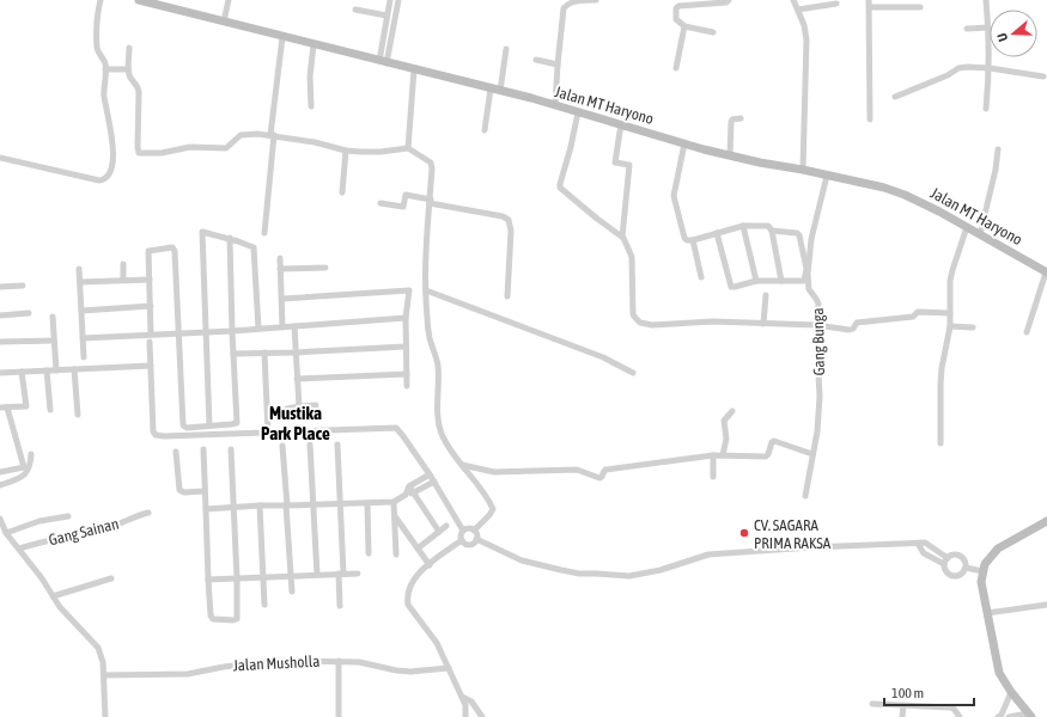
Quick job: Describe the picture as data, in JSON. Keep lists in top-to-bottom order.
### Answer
{
  "streets": {
    "main road": ["Jalan MT Haryono"],
    "street": ["Gang Bunga", "Gang Sainan", "Jalan Musholla"]
  },
  "crossings": [
    ["Jalan MT Haryono", "Gang Bunga"]
  ],
  "districts": ["Mustika Park Place"],
  "places": ["CV. SAGARA PRIMA RAKSA"],
  "scale_bar": "100 m",
  "north": "left"
}
